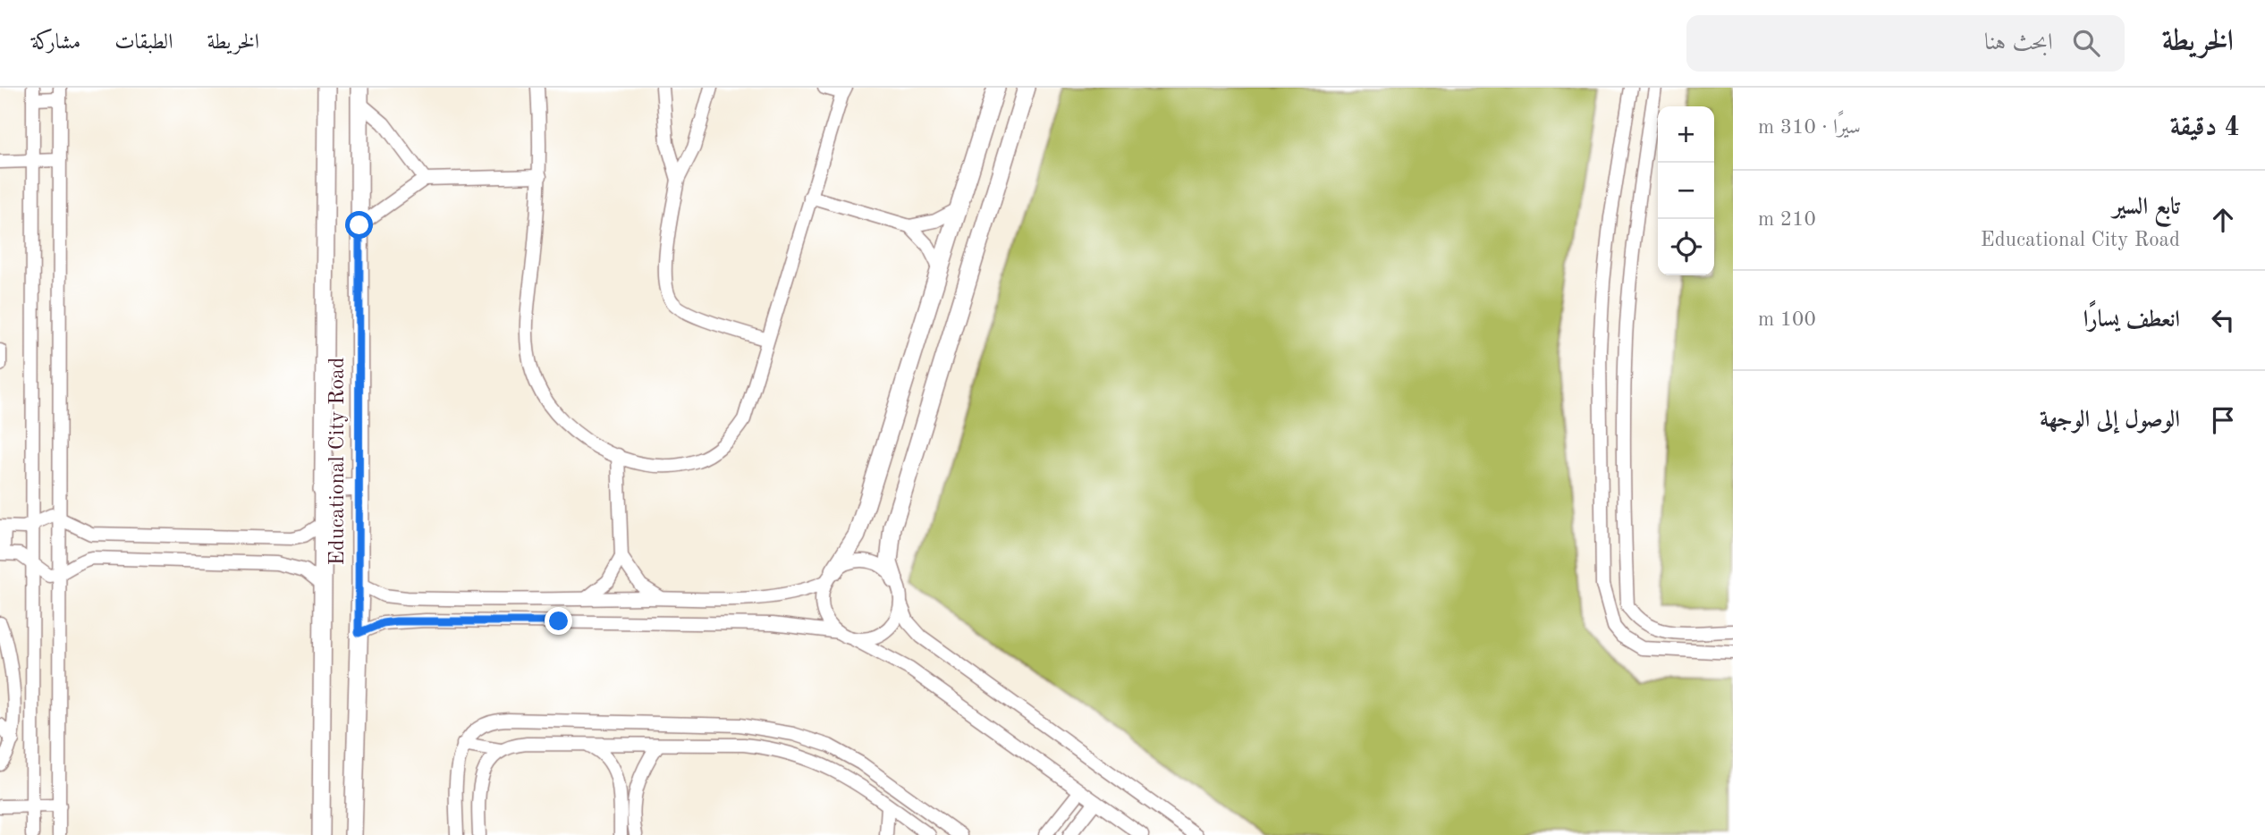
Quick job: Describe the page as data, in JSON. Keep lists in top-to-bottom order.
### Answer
{
  "streets": {
    "street": ["Educational City Road"]
  },
  "page": {
    "header": "الخريطة",
    "search": "ابحث هنا",
    "nav": ["الخريطة", "الطبقات", "مشاركة"],
    "heading": ["4 دقيقة", "سيرًا · 310 m"],
    "map_buttons": ["+", "−"],
    "list": [
      ["تابع السير", "Educational City Road", "210 m"],
      ["انعطف يسارًا", "100 m"],
      "الوصول إلى الوجهة"
    ]
  }
}
